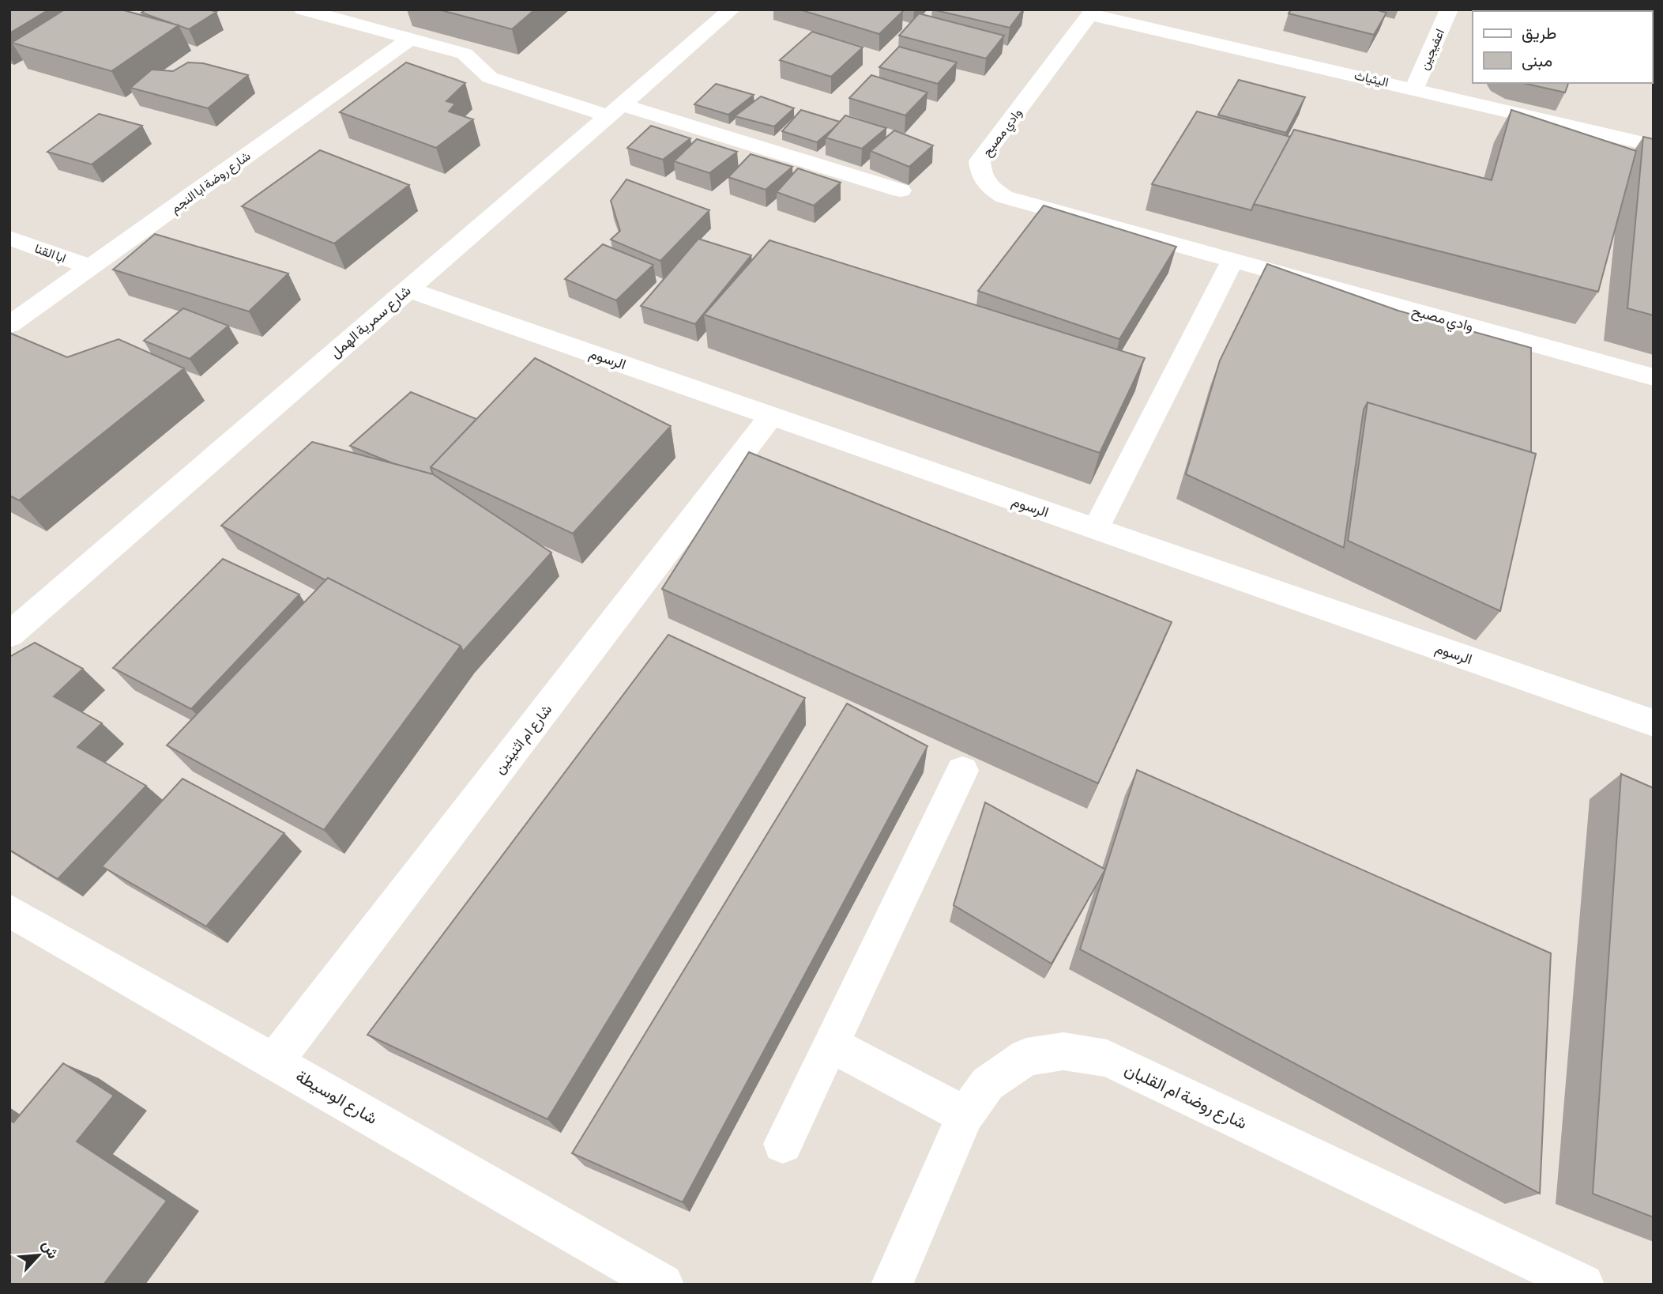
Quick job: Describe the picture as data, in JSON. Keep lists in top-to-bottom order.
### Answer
{
  "streets": {
    "street": [
      "اعفيجين",
      "اليثياث",
      "وادي مصبح",
      "شارع روضة ابا النجم",
      "ابا القنا",
      "شارع سمرية الهمل",
      "الرسوم",
      "شارع ام اثنيتين",
      "شارع روضة ام القلبان",
      "شارع الوسيطة"
    ]
  },
  "crossings": [
    ["اعفيجين", "اليثياث"],
    ["اليثياث", "وادي مصبح"],
    ["شارع روضة ابا النجم", "ابا القنا"],
    ["شارع سمرية الهمل", "الرسوم"],
    ["الرسوم", "شارع ام اثنيتين"],
    ["شارع ام اثنيتين", "شارع الوسيطة"]
  ],
  "legend": ["طريق", "مبنى"],
  "north": "top right"
}
